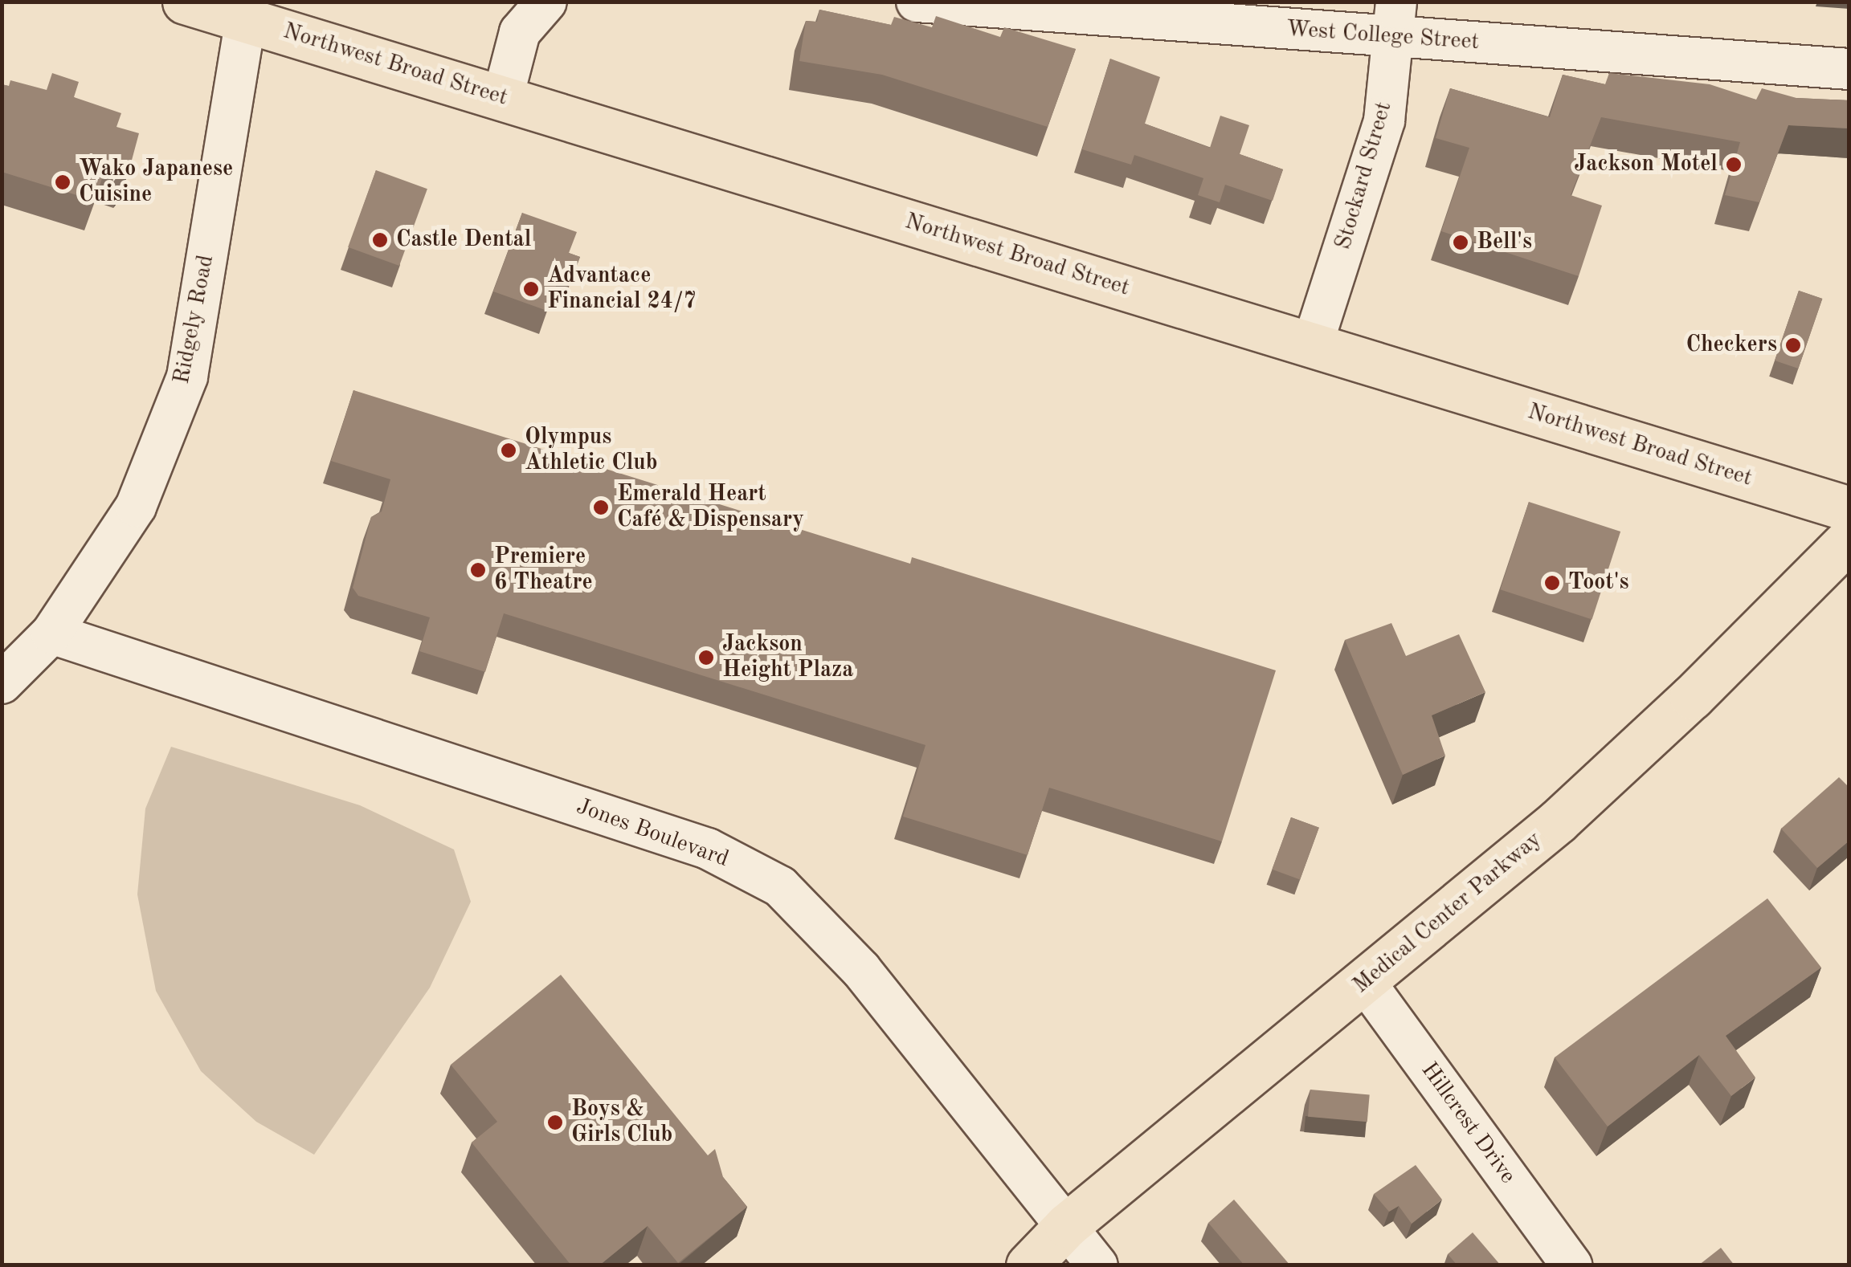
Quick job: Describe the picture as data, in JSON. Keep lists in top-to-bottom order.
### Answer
{
  "streets": {
    "main road": ["Northwest Broad Street", "Medical Center Parkway"],
    "street": [
      "West College Street",
      "Stockard Street",
      "Ridgely Road",
      "Jones Boulevard",
      "Hillcrest Drive"
    ]
  },
  "crossings": [
    ["West College Street", "Stockard Street"],
    ["Northwest Broad Street", "Stockard Street"],
    ["Northwest Broad Street", "Ridgely Road"],
    ["Ridgely Road", "Jones Boulevard"],
    ["Jones Boulevard", "Medical Center Parkway"],
    ["Medical Center Parkway", "Hillcrest Drive"]
  ],
  "places": [
    "Jackson Motel",
    "Wako Japanese Cuisine",
    "Castle Dental",
    "Bell's",
    "Advantace Financial 24/7",
    "Checkers",
    "Olympus Athletic Club",
    "Emerald Heart Café & Dispensary",
    "Premiere 6 Theatre",
    "Toot's",
    "Jackson Height Plaza",
    "Boys & Girls Club"
  ]
}
